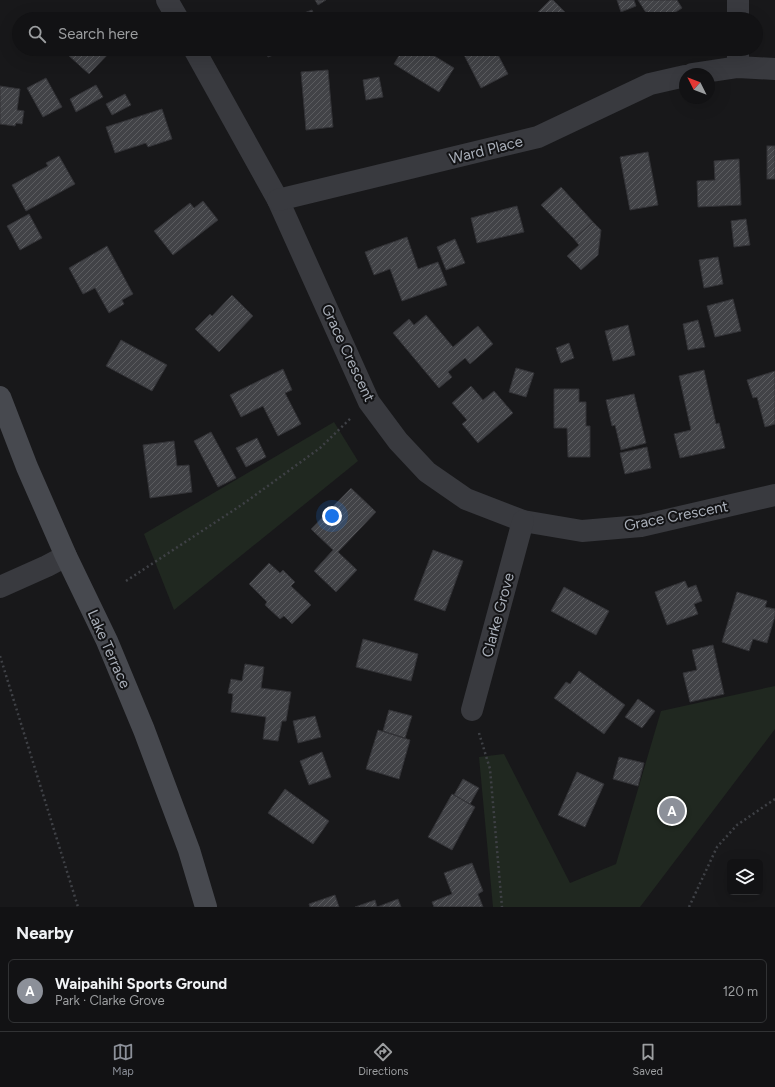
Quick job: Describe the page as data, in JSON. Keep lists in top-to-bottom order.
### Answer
{
  "streets": {
    "main road": ["Lake Terrace"],
    "street": ["Ward Place", "Grace Crescent", "Clarke Grove"]
  },
  "crossings": [
    ["Ward Place", "Grace Crescent"],
    ["Grace Crescent", "Clarke Grove"]
  ],
  "north": "top left",
  "page": {
    "search": "Search here",
    "pins": "A",
    "heading": "Nearby",
    "list": [
      {
        "mark": "A",
        "name": "Waipahihi Sports Ground",
        "note": "Park · Clarke Grove",
        "value": "120 m"
      }
    ],
    "nav": ["Map", "Directions", "Saved"]
  }
}
